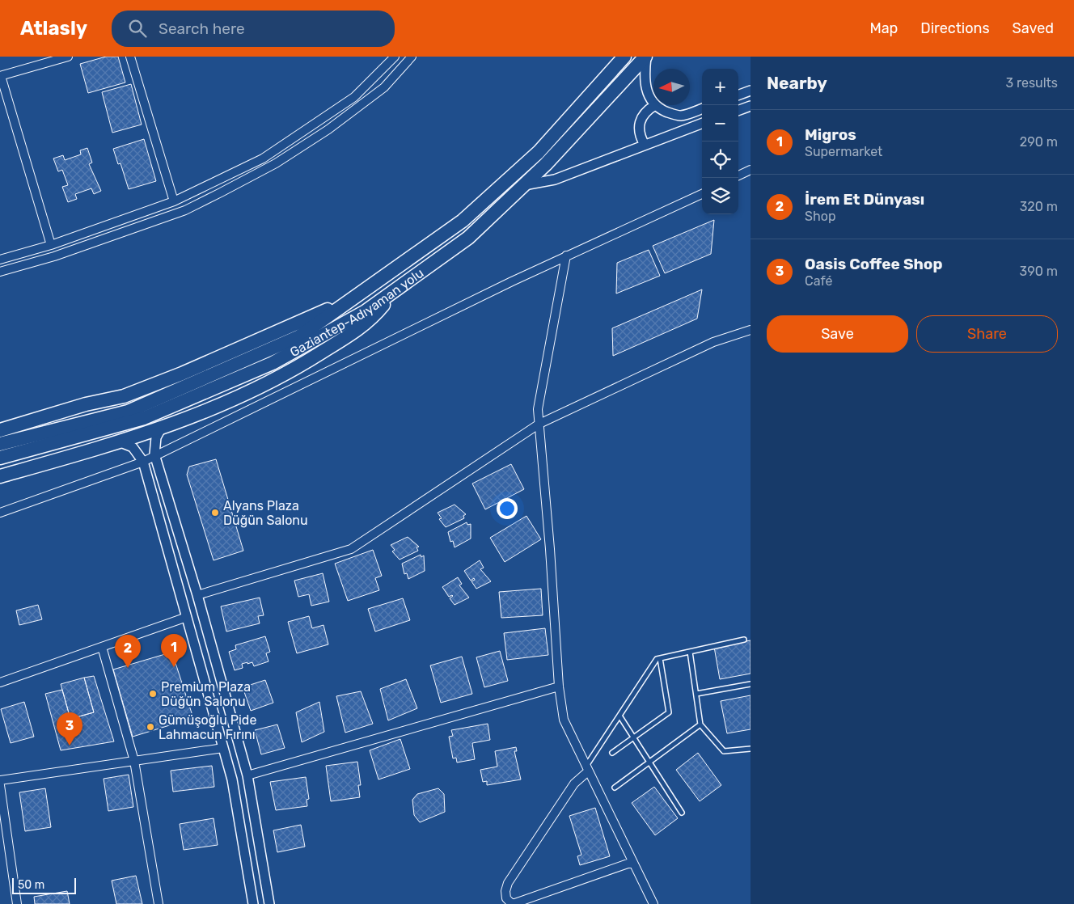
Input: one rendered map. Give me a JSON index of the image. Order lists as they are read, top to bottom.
{
  "streets": {
    "highway": ["Gaziantep-Adıyaman yolu"]
  },
  "places": ["Alyans Plaza Düğün Salonu", "Premium Plaza Düğün Salonu", "Gümüşoğlu Pide Lahmacun Fırını"],
  "scale_bar": "50 m",
  "north": "left",
  "page": {
    "header": "Atlasly",
    "search": "Search here",
    "nav": ["Map", "Directions", "Saved"],
    "heading": ["Nearby", "3 results"],
    "map_buttons": ["+", "−"],
    "list": [
      {
        "mark": "1",
        "name": "Migros",
        "note": "Supermarket",
        "value": "290 m"
      },
      {
        "mark": "2",
        "name": "İrem Et Dünyası",
        "note": "Shop",
        "value": "320 m"
      },
      {
        "mark": "3",
        "name": "Oasis Coffee Shop",
        "note": "Café",
        "value": "390 m"
      }
    ],
    "buttons": ["Save", "Share"],
    "pins": ["1", "2", "3"],
    "scale": "50 m"
  }
}
